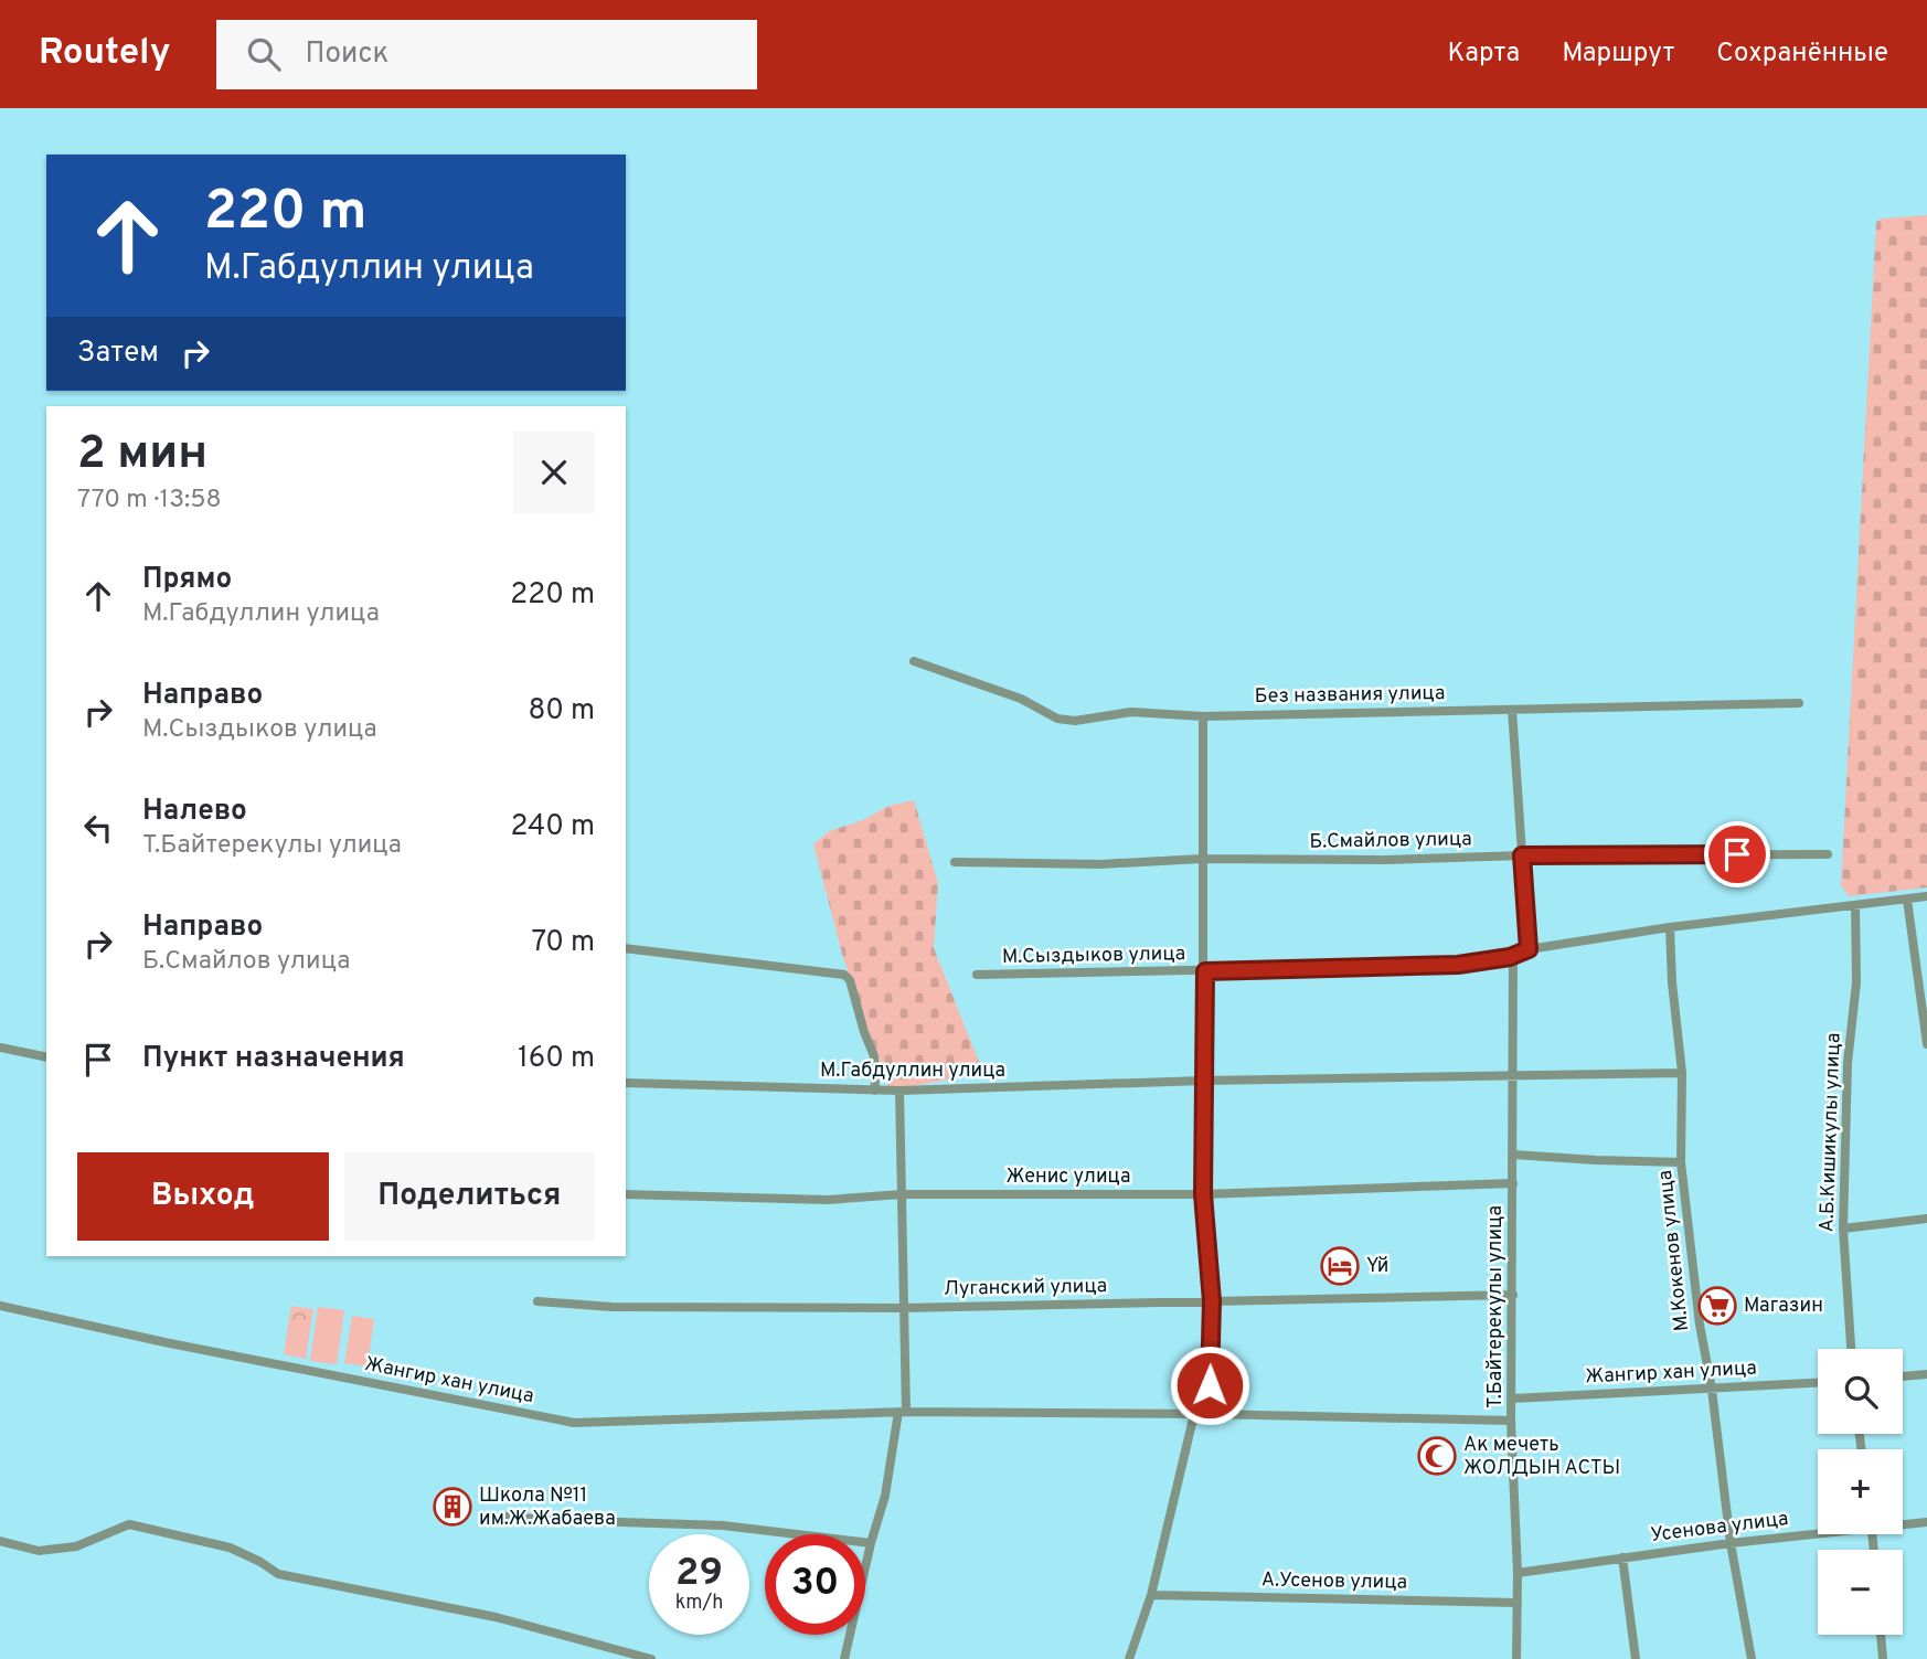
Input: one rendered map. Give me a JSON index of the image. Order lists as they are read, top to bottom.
{
  "streets": {
    "street": [
      "Без названия улица",
      "Б.Смайлов улица",
      "М.Сыздыков улица",
      "М.Габдуллин улица",
      "А.Б.Кишикулы улица",
      "Женис улица",
      "М.Кокенов улица",
      "Луганский улица",
      "Т.Байтерекулы улица",
      "Жангир хан улица",
      "Усенова улица",
      "А.Усенов улица"
    ]
  },
  "crossings": [
    ["М.Сыздыков улица", "А.Б.Кишикулы улица"],
    ["М.Сыздыков улица", "М.Кокенов улица"],
    ["М.Сыздыков улица", "Т.Байтерекулы улица"],
    ["М.Габдуллин улица", "М.Кокенов улица"],
    ["М.Габдуллин улица", "Т.Байтерекулы улица"],
    ["Женис улица", "Т.Байтерекулы улица"],
    ["М.Кокенов улица", "Жангир хан улица"],
    ["М.Кокенов улица", "Усенова улица"],
    ["Луганский улица", "Т.Байтерекулы улица"],
    ["Т.Байтерекулы улица", "Жангир хан улица"],
    ["Т.Байтерекулы улица", "Усенова улица"],
    ["Т.Байтерекулы улица", "А.Усенов улица"]
  ],
  "places": {
    "hotel": ["Үй"],
    "supermarket": ["Магазин"],
    "mosque": ["Ак мечеть ЖОЛДЫН АСТЫ"],
    "building": ["Школа №11 им.Ж.Жабаева"]
  },
  "page": {
    "header": "Routely",
    "search": "Поиск",
    "nav": ["Карта", "Маршрут", "Сохранённые"],
    "turn": ["220 m", "М.Габдуллин улица"],
    "then": "Затем",
    "heading": ["2 мин", "770 m · 13:58"],
    "list": [
      {
        "name": "Прямо",
        "note": "М.Габдуллин улица",
        "value": "220 m"
      },
      {
        "name": "Направо",
        "note": "М.Сыздыков улица",
        "value": "80 m"
      },
      {
        "name": "Налево",
        "note": "Т.Байтерекулы улица",
        "value": "240 m"
      },
      {
        "name": "Направо",
        "note": "Б.Смайлов улица",
        "value": "70 m"
      },
      {
        "name": "Пункт назначения",
        "value": "160 m"
      }
    ],
    "buttons": ["Выход", "Поделиться"],
    "map_buttons": ["+", "−"],
    "speed": "29 km/h",
    "limit": "30"
  }
}
